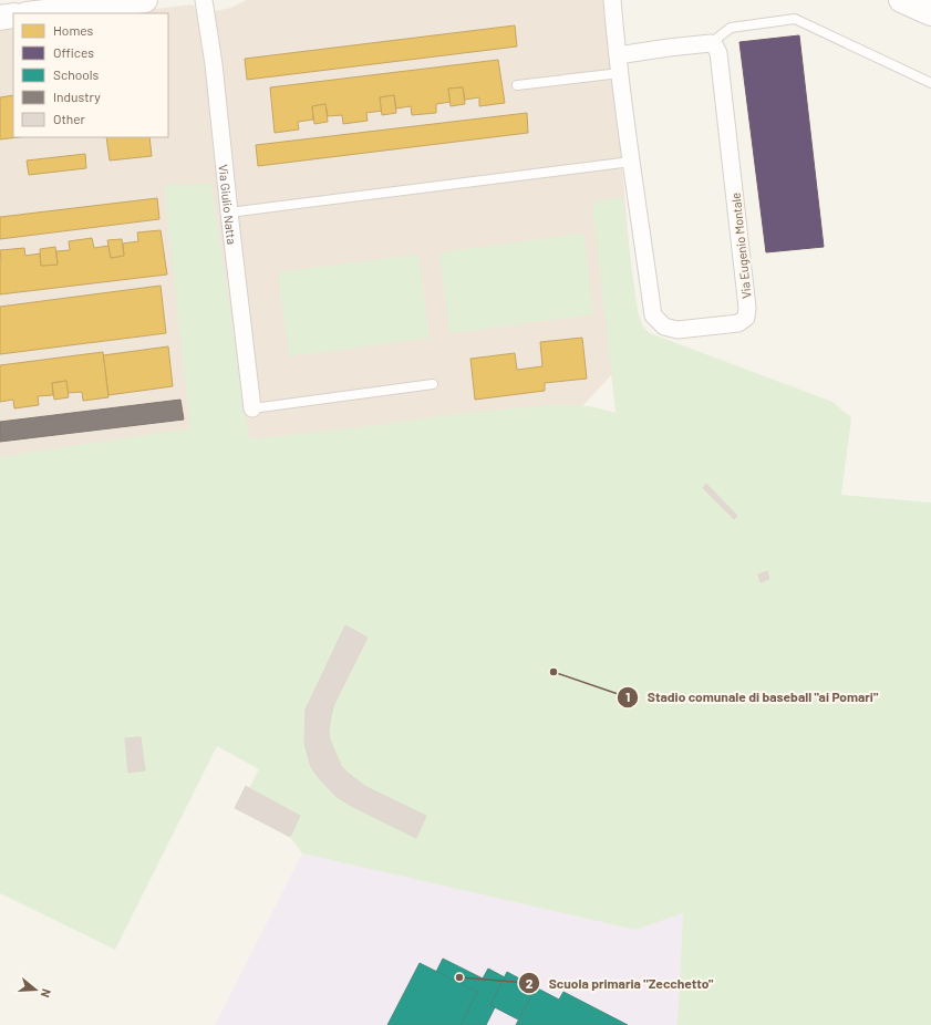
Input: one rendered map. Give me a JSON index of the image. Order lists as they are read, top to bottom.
{
  "streets": {
    "street": ["Via Giulio Natta", "Via Eugenio Montale"]
  },
  "places": ["Stadio comunale di baseball \"ai Pomari\"", "Scuola primaria \"Zecchetto\""],
  "legend": [
    "Homes",
    "Offices",
    "Schools",
    "Industry",
    "Other"
  ],
  "north": "right"
}
